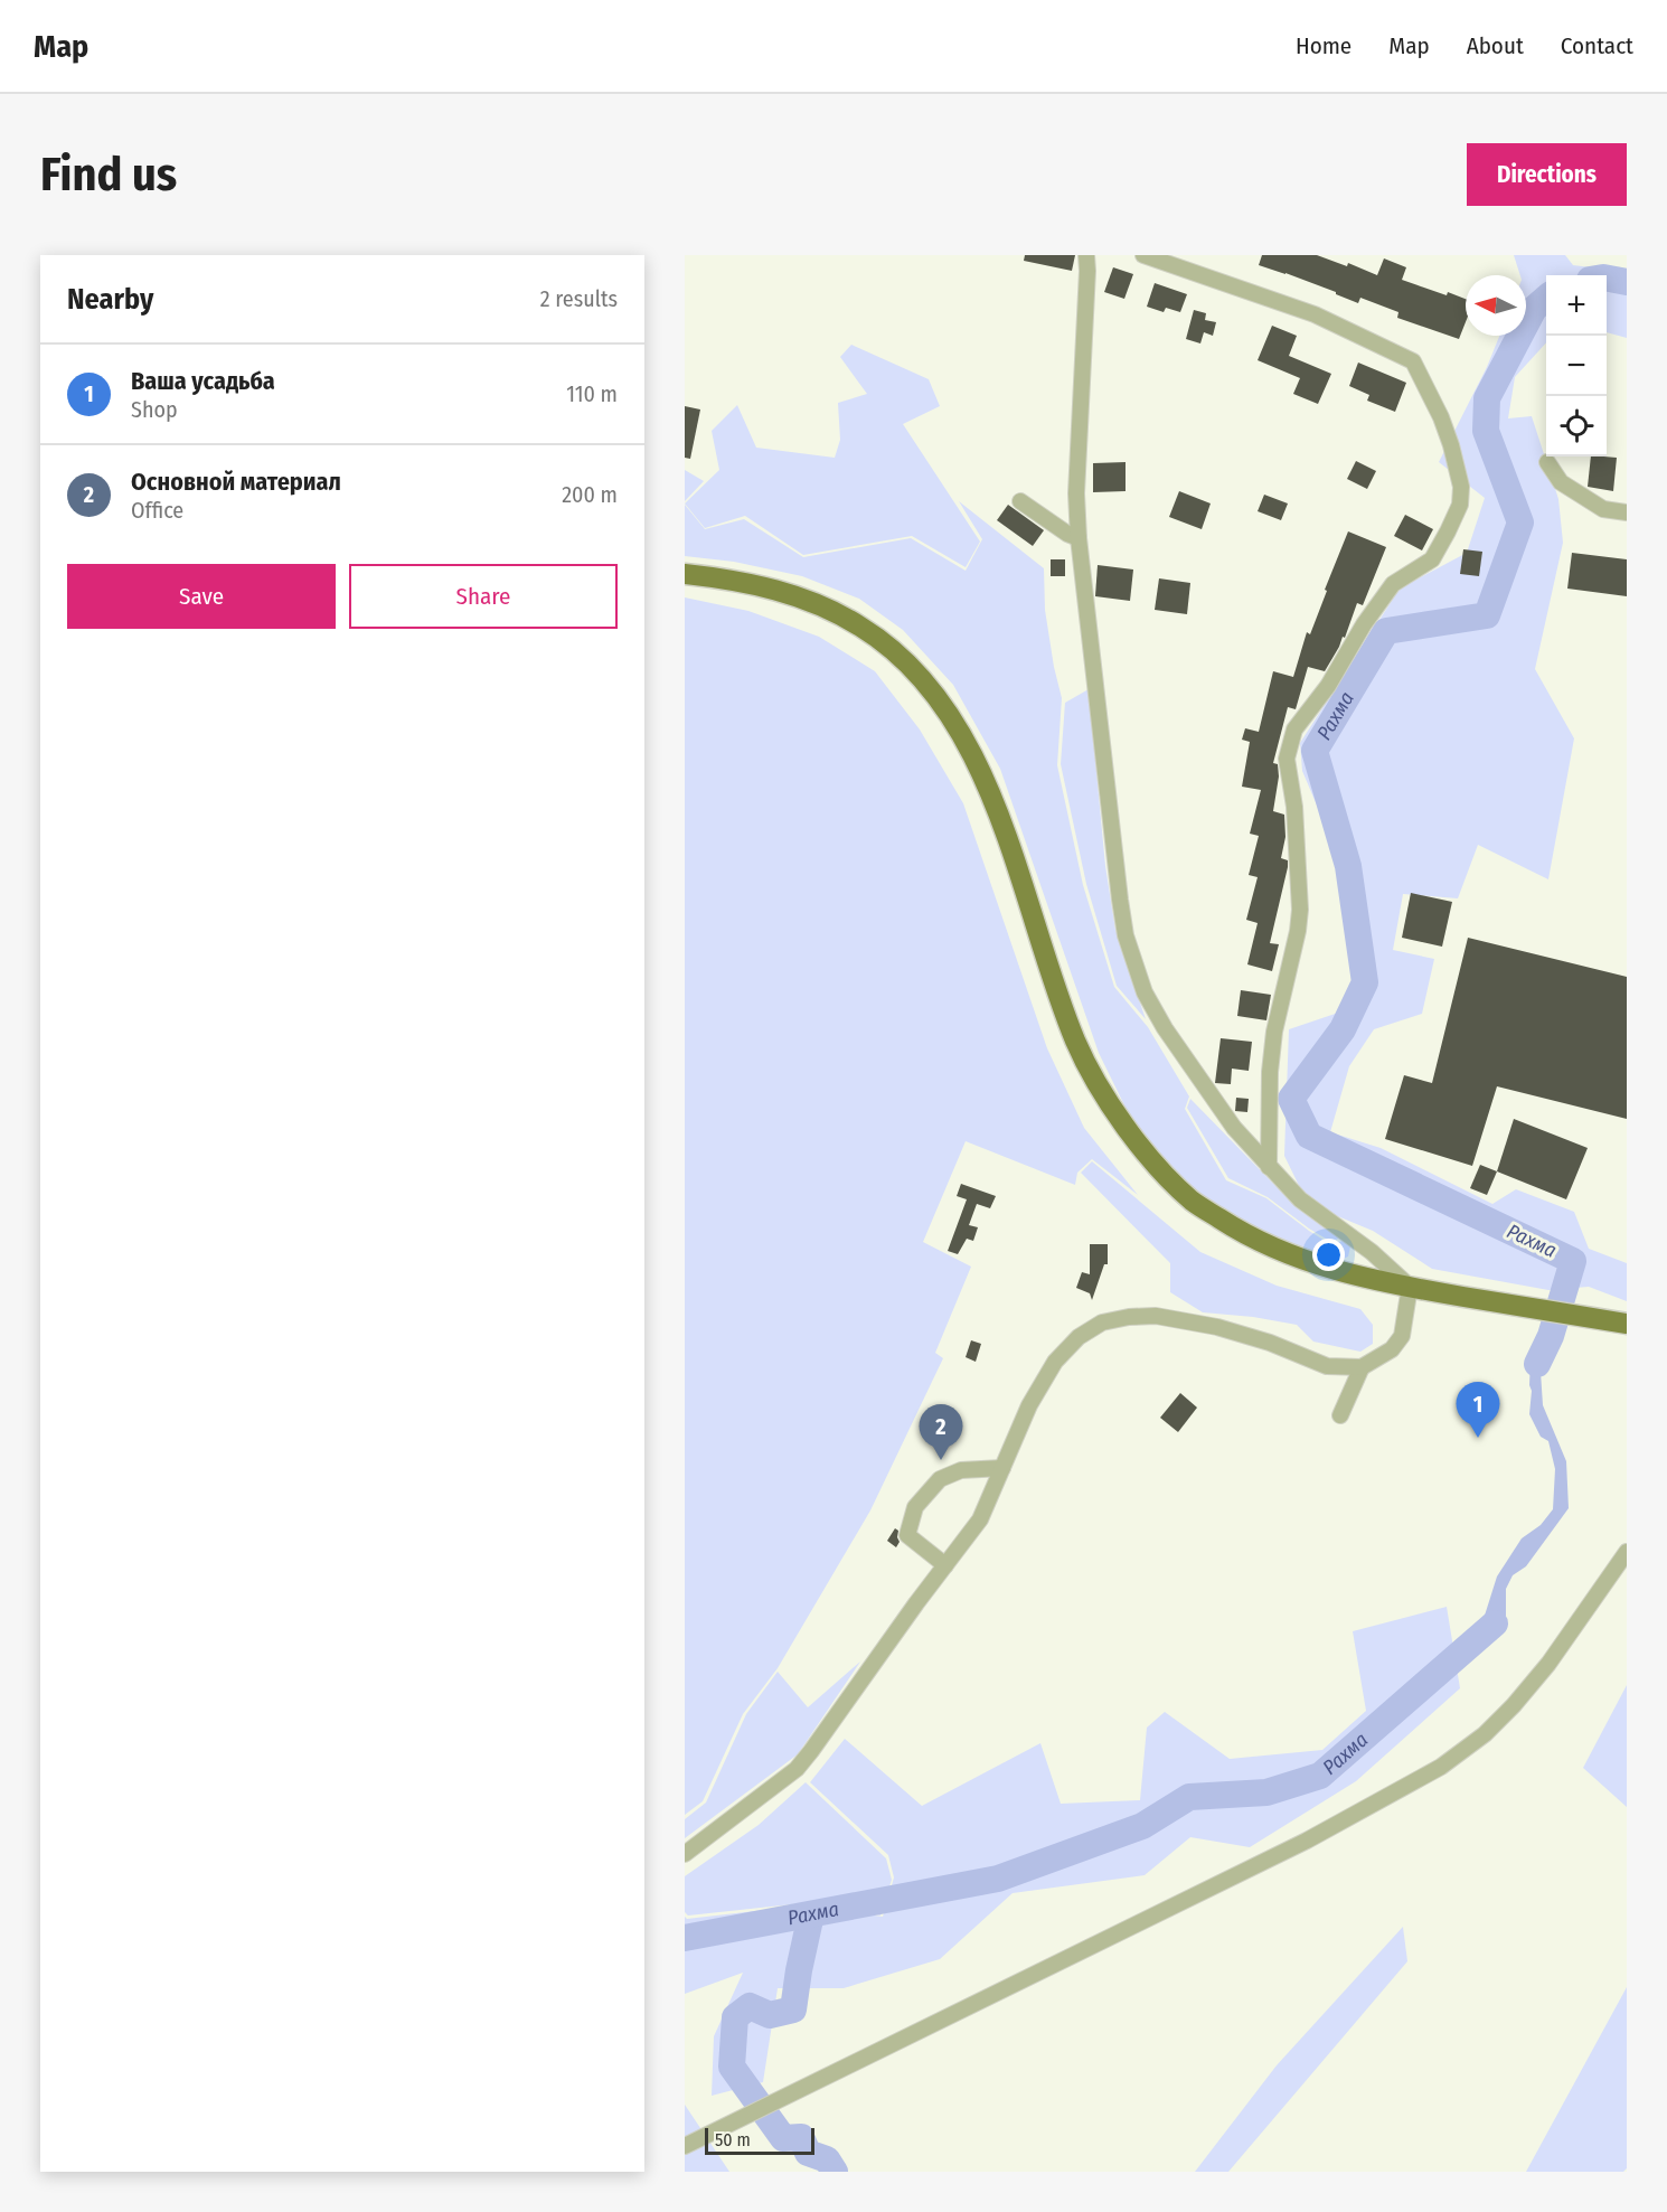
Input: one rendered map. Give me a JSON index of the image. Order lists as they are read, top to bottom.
{
  "water": ["Рахма"],
  "scale_bar": "50 m",
  "north": "left",
  "page": {
    "header": "Map",
    "nav": [
      "Home",
      "Map",
      "About",
      "Contact"
    ],
    "buttons": [
      "Directions",
      ["Save", "Share"]
    ],
    "title": "Find us",
    "heading": ["Nearby", "2 results"],
    "map_buttons": ["+", "−"],
    "list": [
      {
        "mark": "1",
        "name": "Ваша усадьба",
        "note": "Shop",
        "value": "110 m"
      },
      {
        "mark": "2",
        "name": "Основной материал",
        "note": "Office",
        "value": "200 m"
      }
    ],
    "pins": ["1", "2"],
    "scale": "50 m"
  }
}
